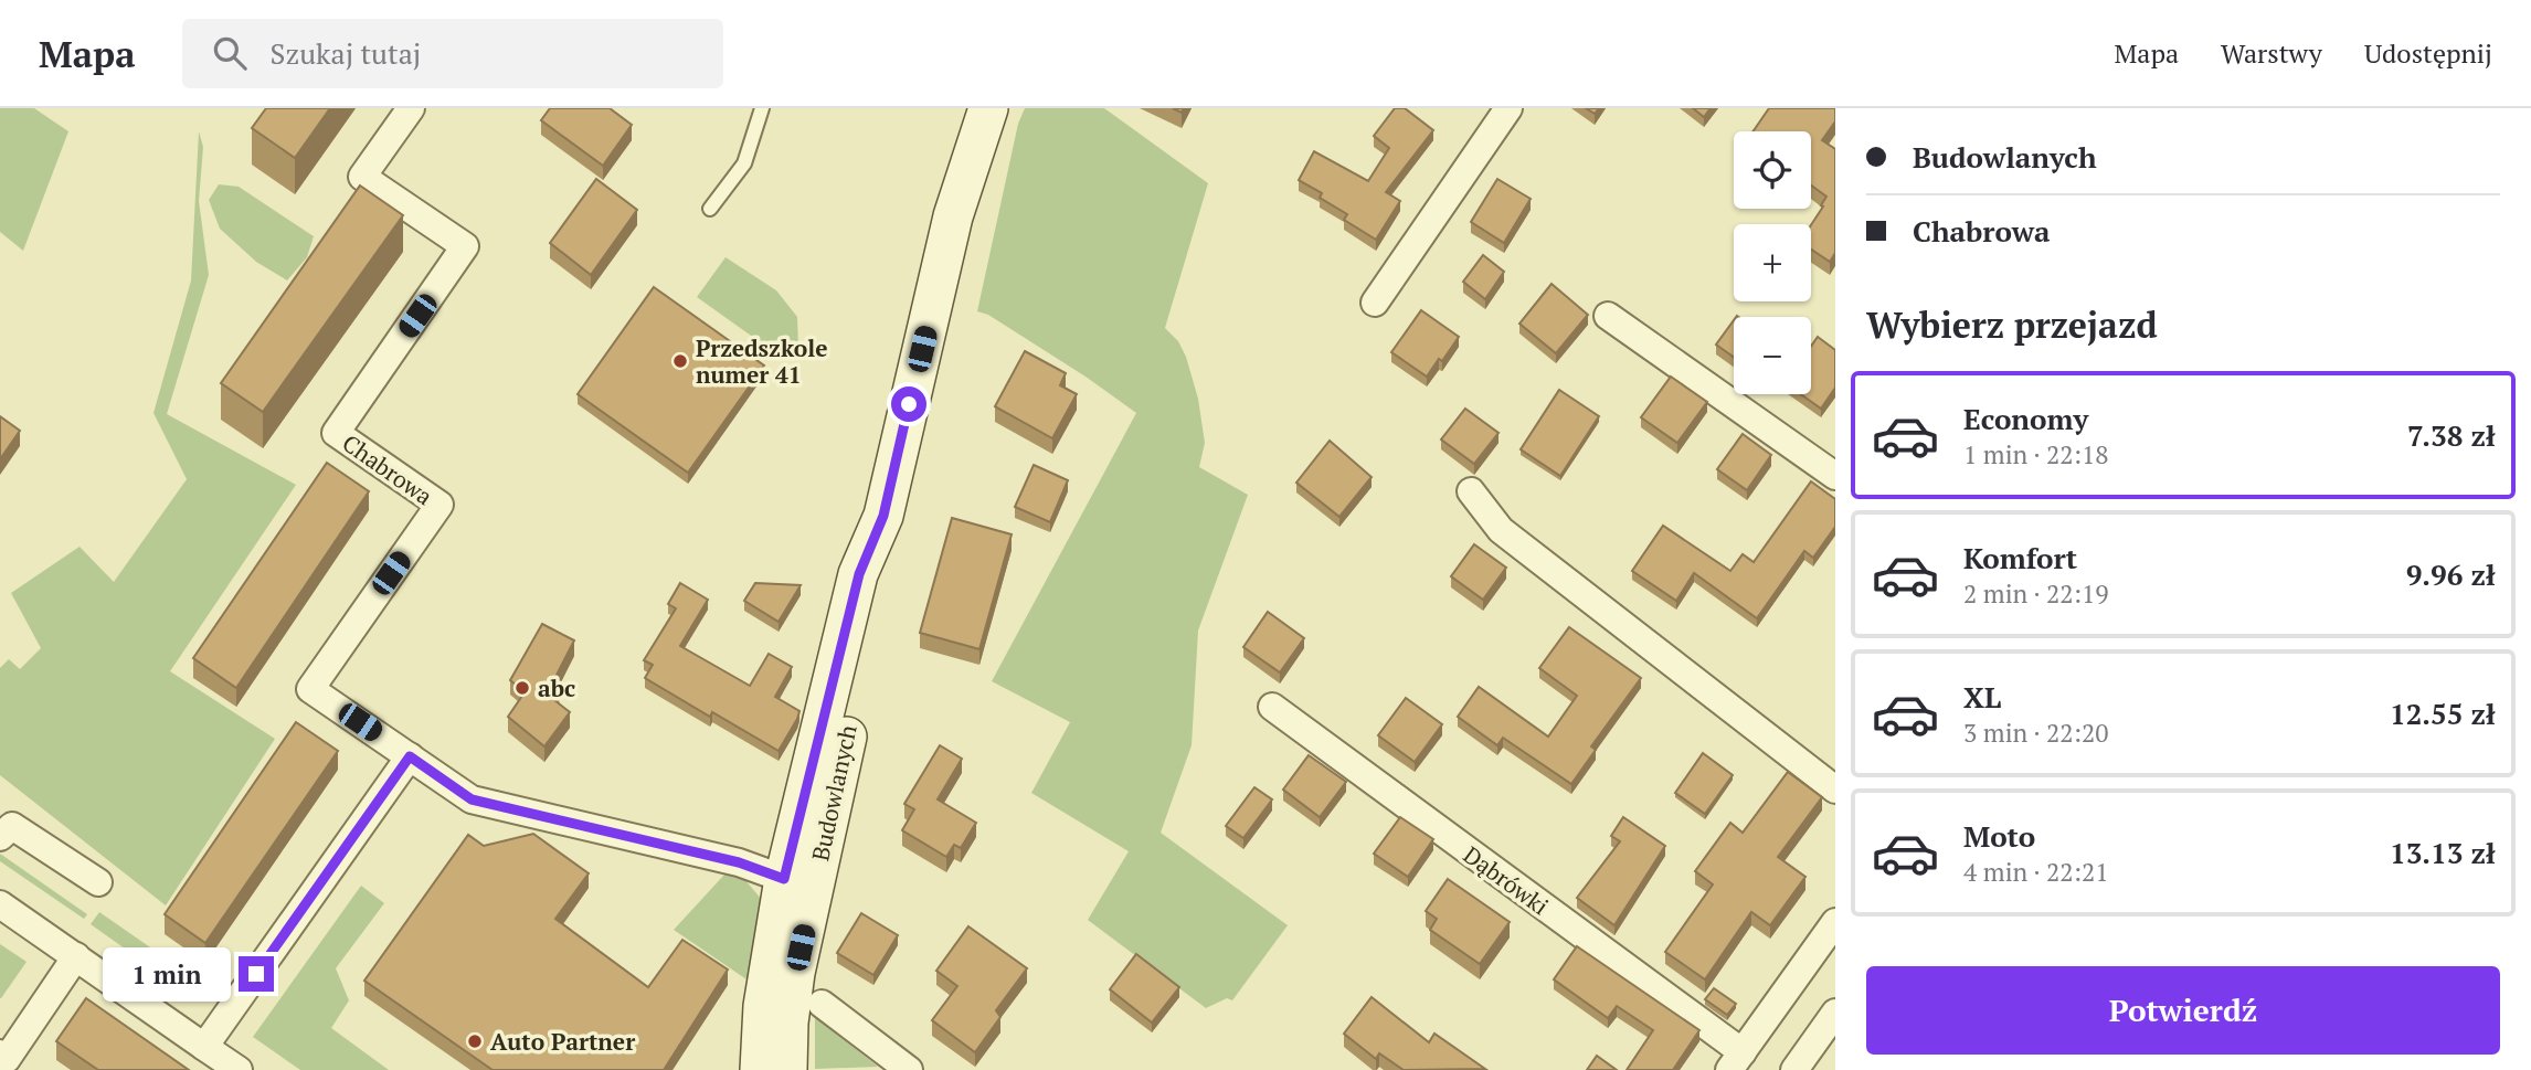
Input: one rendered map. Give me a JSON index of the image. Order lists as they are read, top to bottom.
{
  "streets": {
    "main road": ["Budowlanych"],
    "street": ["Chabrowa", "Dąbrówki"]
  },
  "crossings": [
    ["Chabrowa", "Budowlanych"]
  ],
  "places": ["Przedszkole numer 41", "abc", "Auto Partner"],
  "page": {
    "header": "Mapa",
    "search": "Szukaj tutaj",
    "nav": ["Mapa", "Warstwy", "Udostępnij"],
    "banner": ["Budowlanych", "Chabrowa"],
    "map_buttons": ["+", "−"],
    "heading": "Wybierz przejazd",
    "list": [
      {
        "name": "Economy",
        "note": "1 min · 22:18",
        "value": "7.38 zł"
      },
      {
        "name": "Komfort",
        "note": "2 min · 22:19",
        "value": "9.96 zł"
      },
      {
        "name": "XL",
        "note": "3 min · 22:20",
        "value": "12.55 zł"
      },
      {
        "name": "Moto",
        "note": "4 min · 22:21",
        "value": "13.13 zł"
      }
    ],
    "bubble": "1 min",
    "buttons": "Potwierdź"
  }
}
